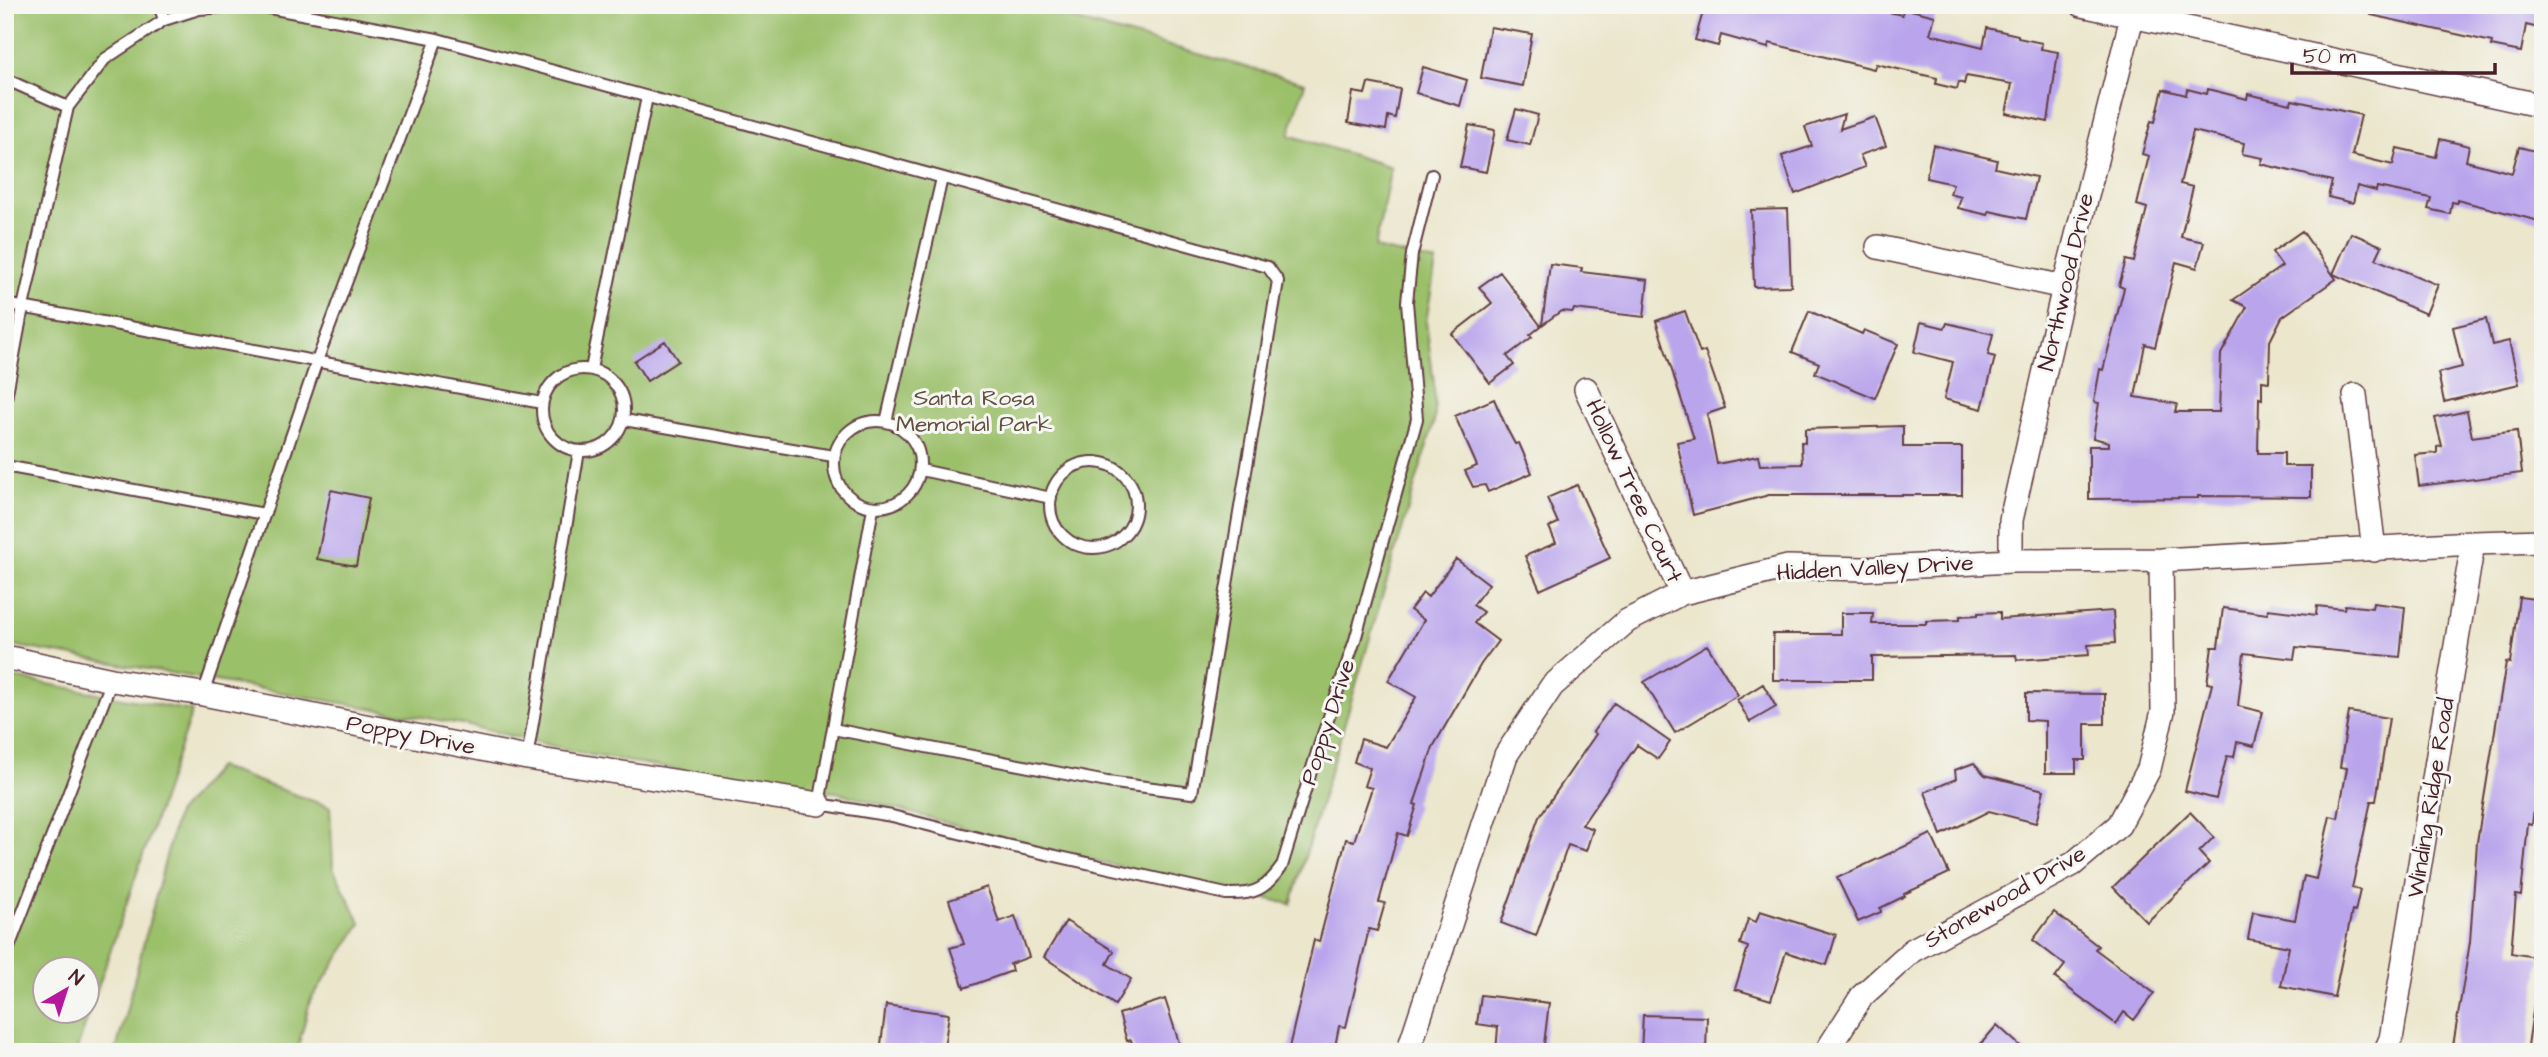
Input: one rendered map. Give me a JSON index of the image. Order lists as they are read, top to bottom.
{
  "streets": {
    "street": [
      "Northwood Drive",
      "Hollow Tree Court",
      "Hidden Valley Drive",
      "Poppy Drive",
      "Winding Ridge Road",
      "Stonewood Drive"
    ]
  },
  "crossings": [
    ["Northwood Drive", "Hidden Valley Drive"],
    ["Hollow Tree Court", "Hidden Valley Drive"],
    ["Hidden Valley Drive", "Winding Ridge Road"],
    ["Hidden Valley Drive", "Stonewood Drive"]
  ],
  "parks": ["Santa Rosa Memorial Park"],
  "scale_bar": "50 m",
  "north": "top right"
}
